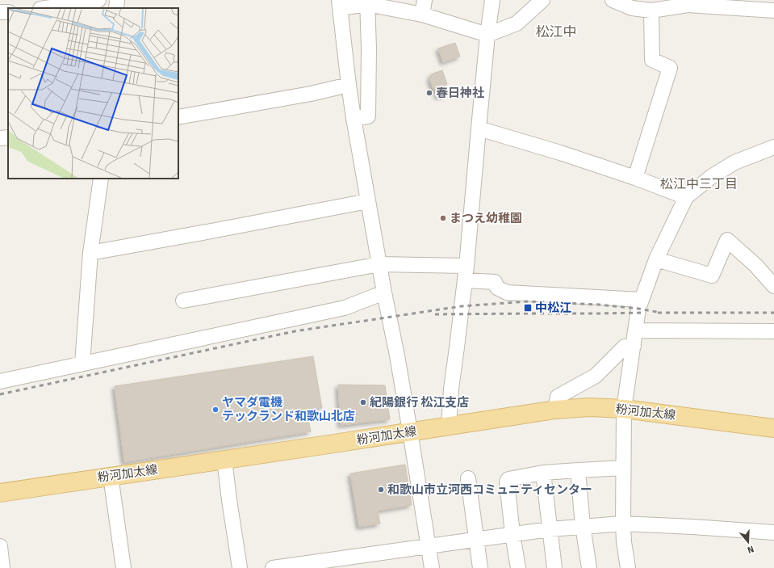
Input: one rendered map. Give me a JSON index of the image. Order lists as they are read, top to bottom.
{
  "streets": {
    "main road": ["粉河加太線"]
  },
  "districts": ["松江中", "松江中三丁目"],
  "places": {
    "other": [
      "春日神社",
      "まつえ幼稚園",
      "紀陽銀行 松江支店",
      "ヤマダ電機 テックランド和歌山北店",
      "和歌山市立河西コミュニティセンター"
    ],
    "transit": ["中松江"]
  },
  "north": "bottom"
}
